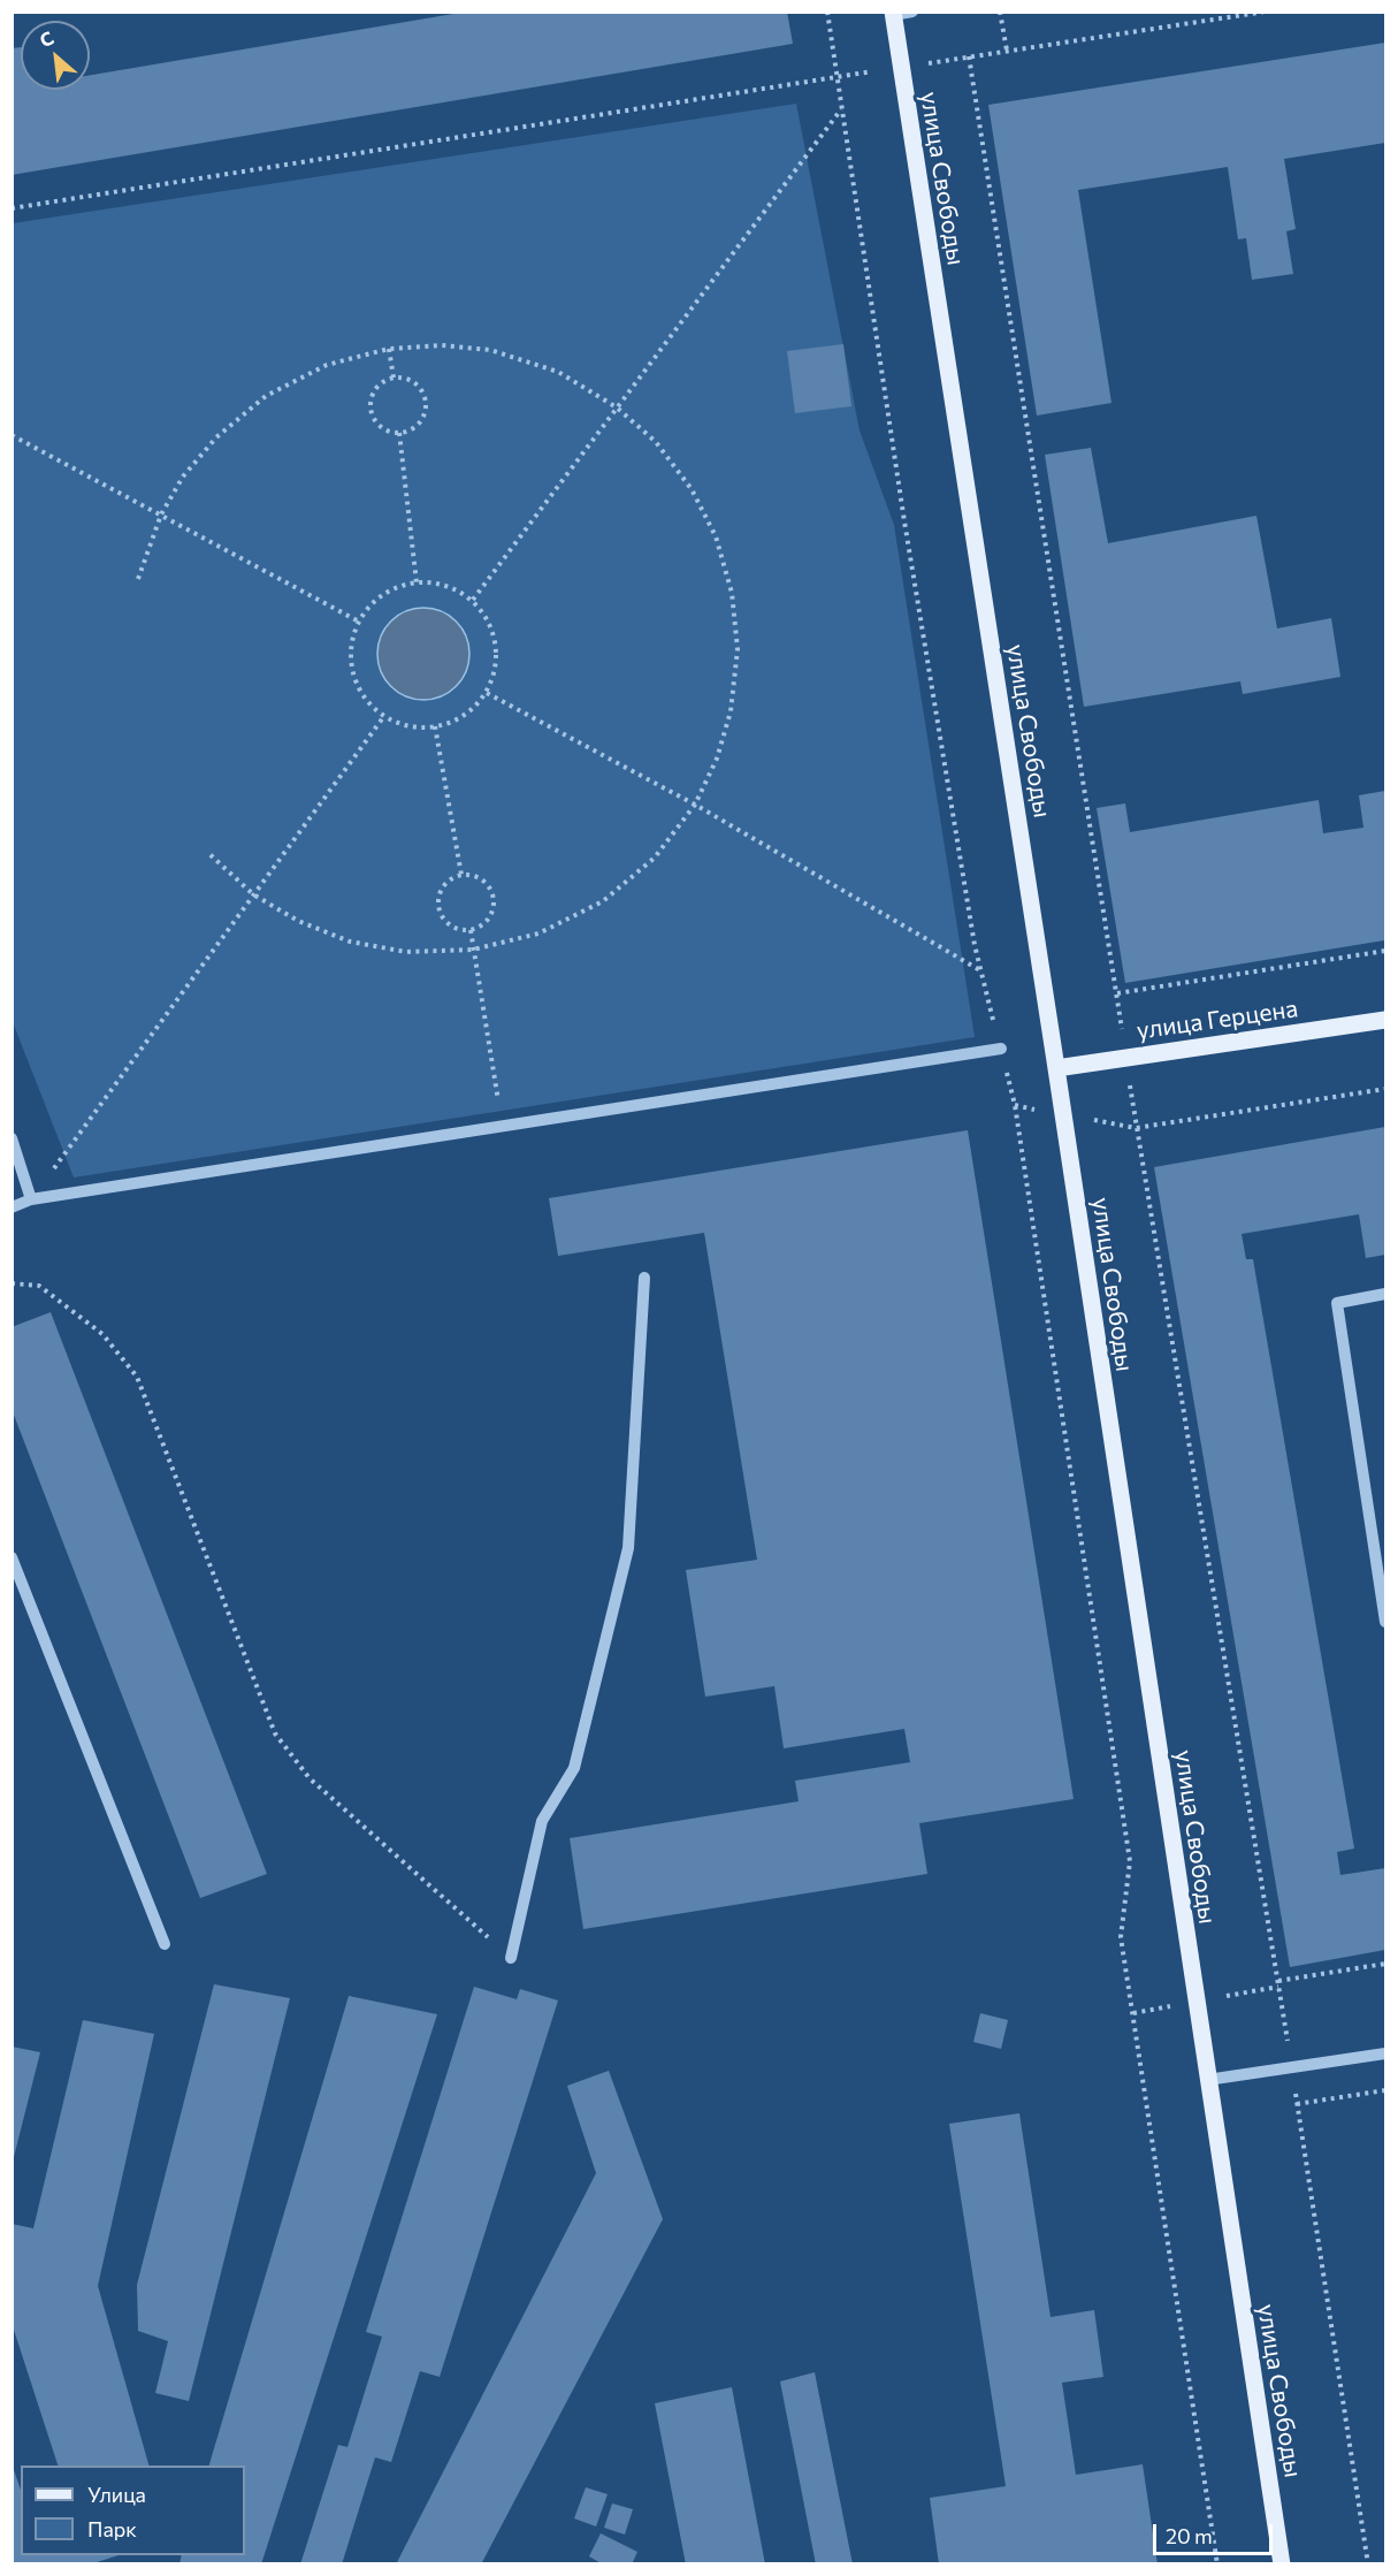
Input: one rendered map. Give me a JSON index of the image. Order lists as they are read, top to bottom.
{
  "streets": {
    "main road": ["улица Свободы", "улица Герцена"]
  },
  "crossings": [
    ["улица Свободы", "улица Герцена"]
  ],
  "legend": ["Улица", "Парк"],
  "scale_bar": "20 m",
  "north": "top left"
}
